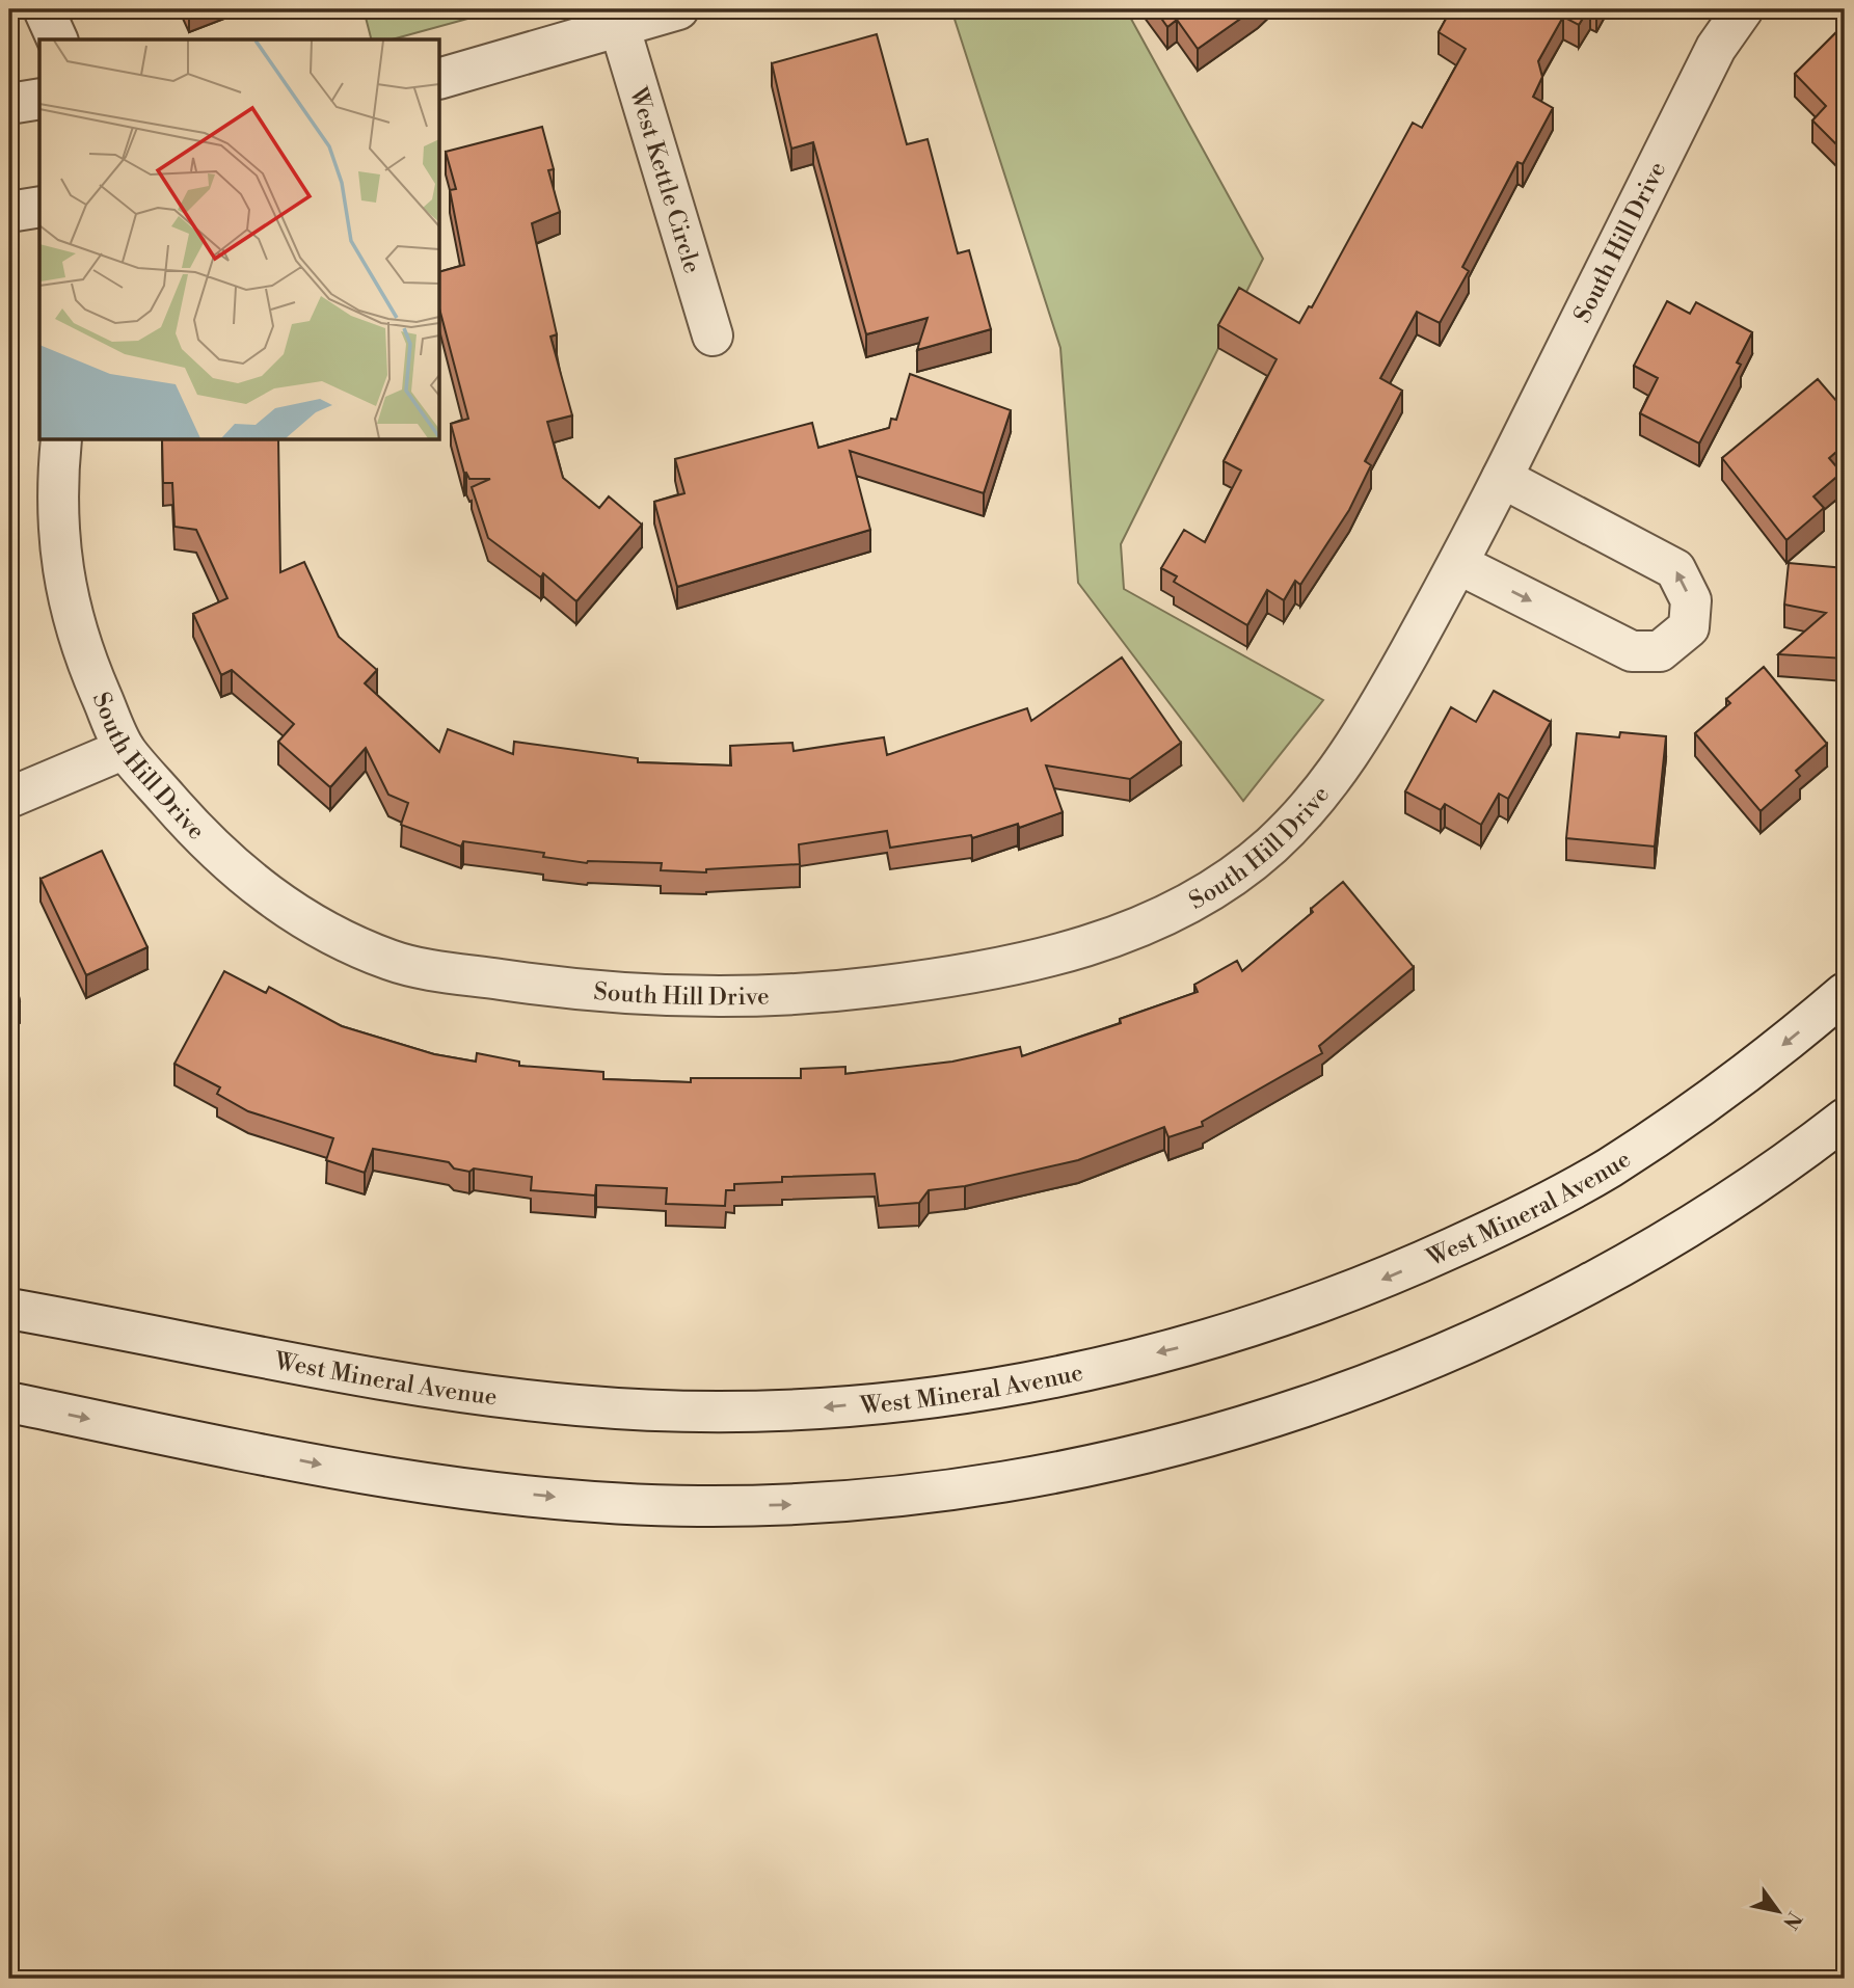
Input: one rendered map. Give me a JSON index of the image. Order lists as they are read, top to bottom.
{
  "streets": {
    "street": ["West Kettle Circle", "South Hill Drive", "West Mineral Avenue"]
  },
  "north": "bottom right"
}
